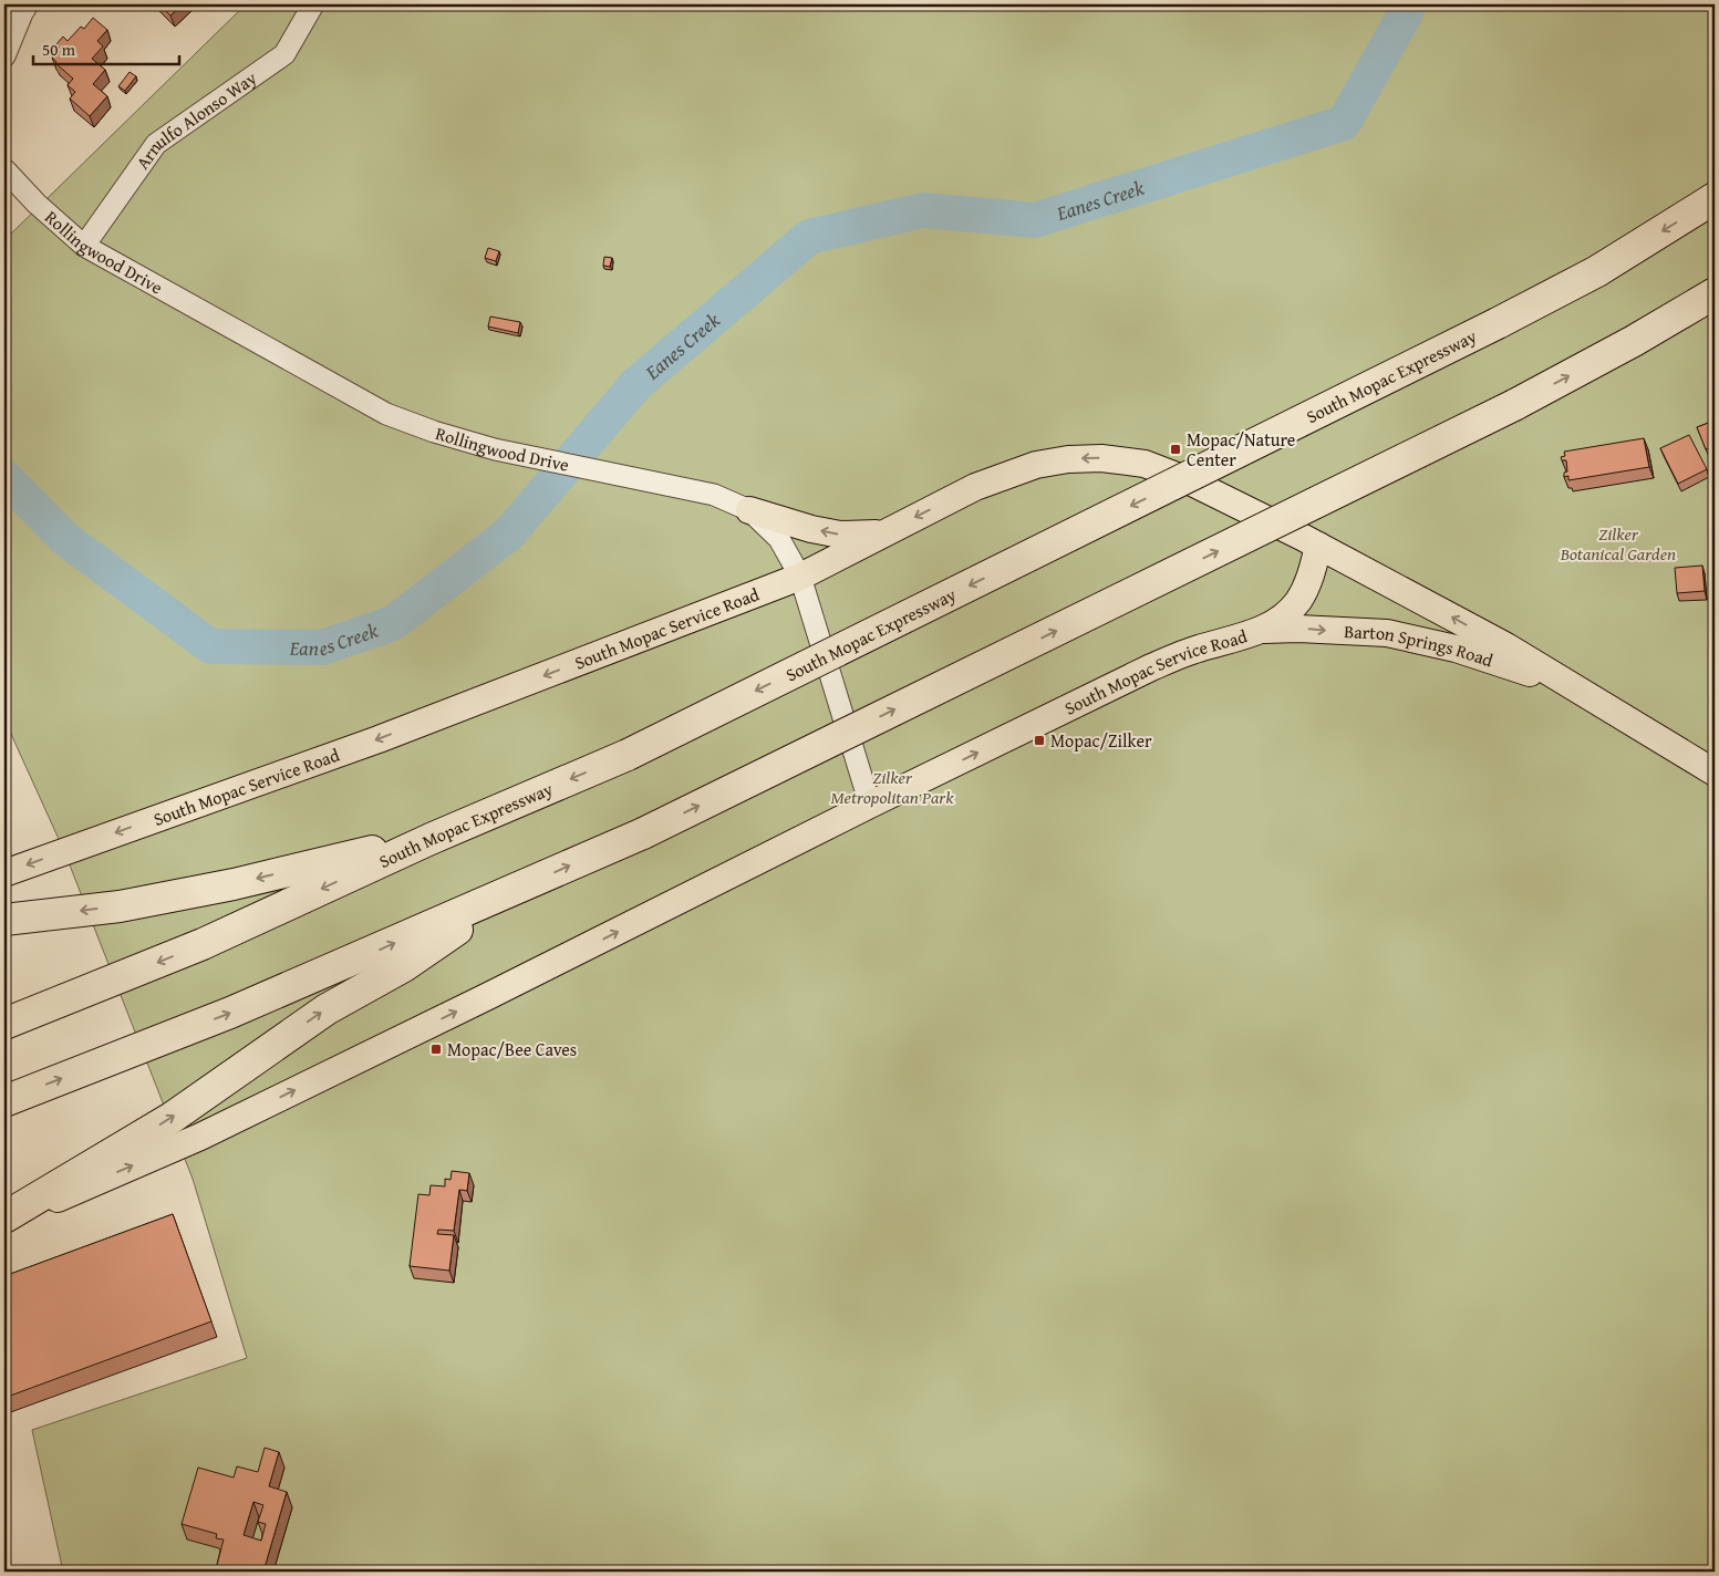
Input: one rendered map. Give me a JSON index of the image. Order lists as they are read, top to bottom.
{
  "streets": {
    "highway": ["South Mopac Expressway"],
    "main road": ["South Mopac Service Road", "Barton Springs Road"],
    "street": ["Arnulfo Alonso Way", "Rollingwood Drive"]
  },
  "crossings": [
    ["Arnulfo Alonso Way", "Rollingwood Drive"],
    ["Rollingwood Drive", "South Mopac Service Road"],
    ["South Mopac Service Road", "Barton Springs Road"]
  ],
  "water": ["Eanes Creek"],
  "parks": ["Zilker Botanical Garden", "Zilker Metropolitan Park"],
  "places": {
    "transit": ["Mopac/Nature Center", "Mopac/Zilker", "Mopac/Bee Caves"]
  },
  "scale_bar": "50 m"
}
